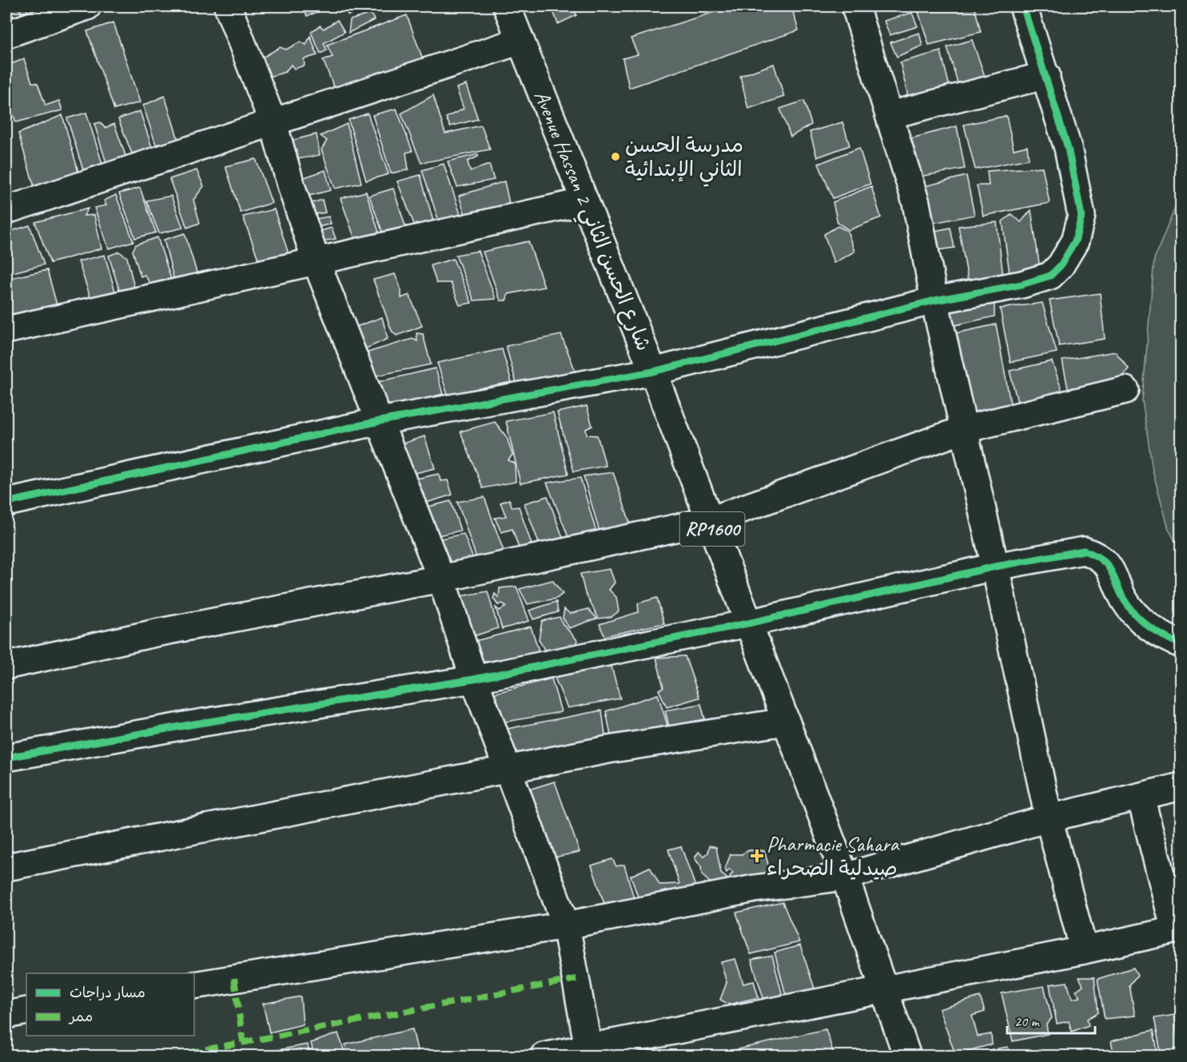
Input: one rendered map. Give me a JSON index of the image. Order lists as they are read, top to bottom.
{
  "streets": {
    "street": ["Avenue Hassan 2 شارع الحسن الثاني", "RP1600"]
  },
  "places": {
    "other": ["مدرسة الحسن الثاني الإبتدائية"],
    "health": ["Pharmacie Sahara صيدلية الصحراء"]
  },
  "legend": ["مسار دراجات", "ممر"],
  "scale_bar": "20 m"
}
